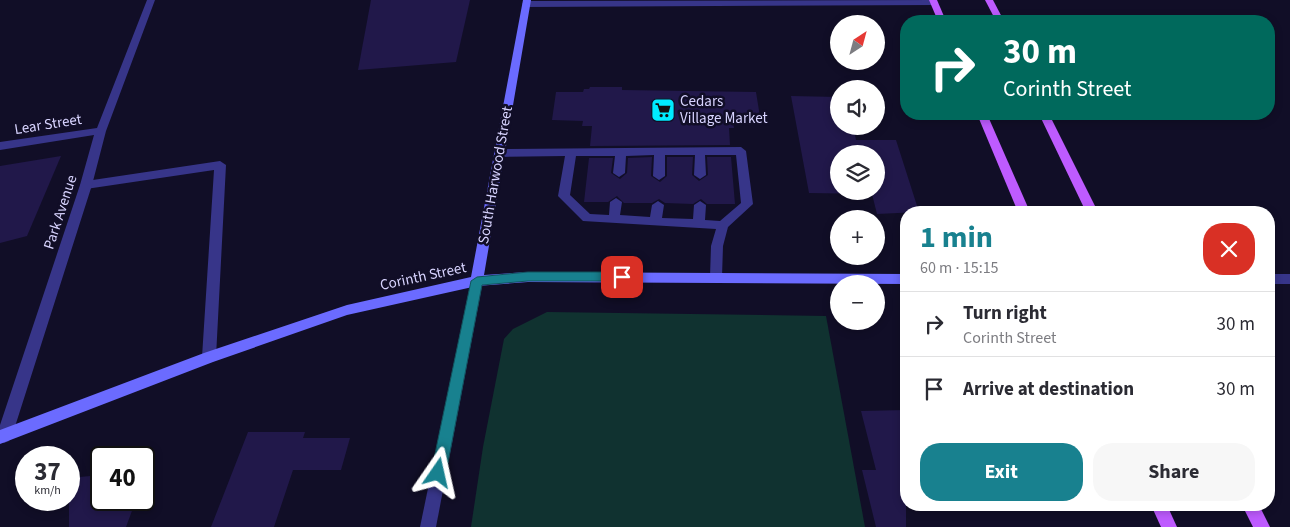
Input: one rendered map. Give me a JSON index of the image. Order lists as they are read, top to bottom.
{
  "streets": {
    "main road": ["South Harwood Street", "Corinth Street"],
    "street": ["Lear Street", "Park Avenue"]
  },
  "crossings": [
    ["Lear Street", "Park Avenue"],
    ["South Harwood Street", "Corinth Street"],
    ["Park Avenue", "Corinth Street"]
  ],
  "places": {
    "supermarket": ["Cedars Village Market"]
  },
  "north": "top right",
  "page": {
    "map_buttons": ["+", "−"],
    "turn": ["30 m", "Corinth Street"],
    "heading": ["1 min", "60 m · 15:15"],
    "list": [
      {
        "name": "Turn right",
        "note": "Corinth Street",
        "value": "30 m"
      },
      {
        "name": "Arrive at destination",
        "value": "30 m"
      }
    ],
    "buttons": ["Exit", "Share"],
    "speed": "37 km/h",
    "limit": "40"
  }
}
